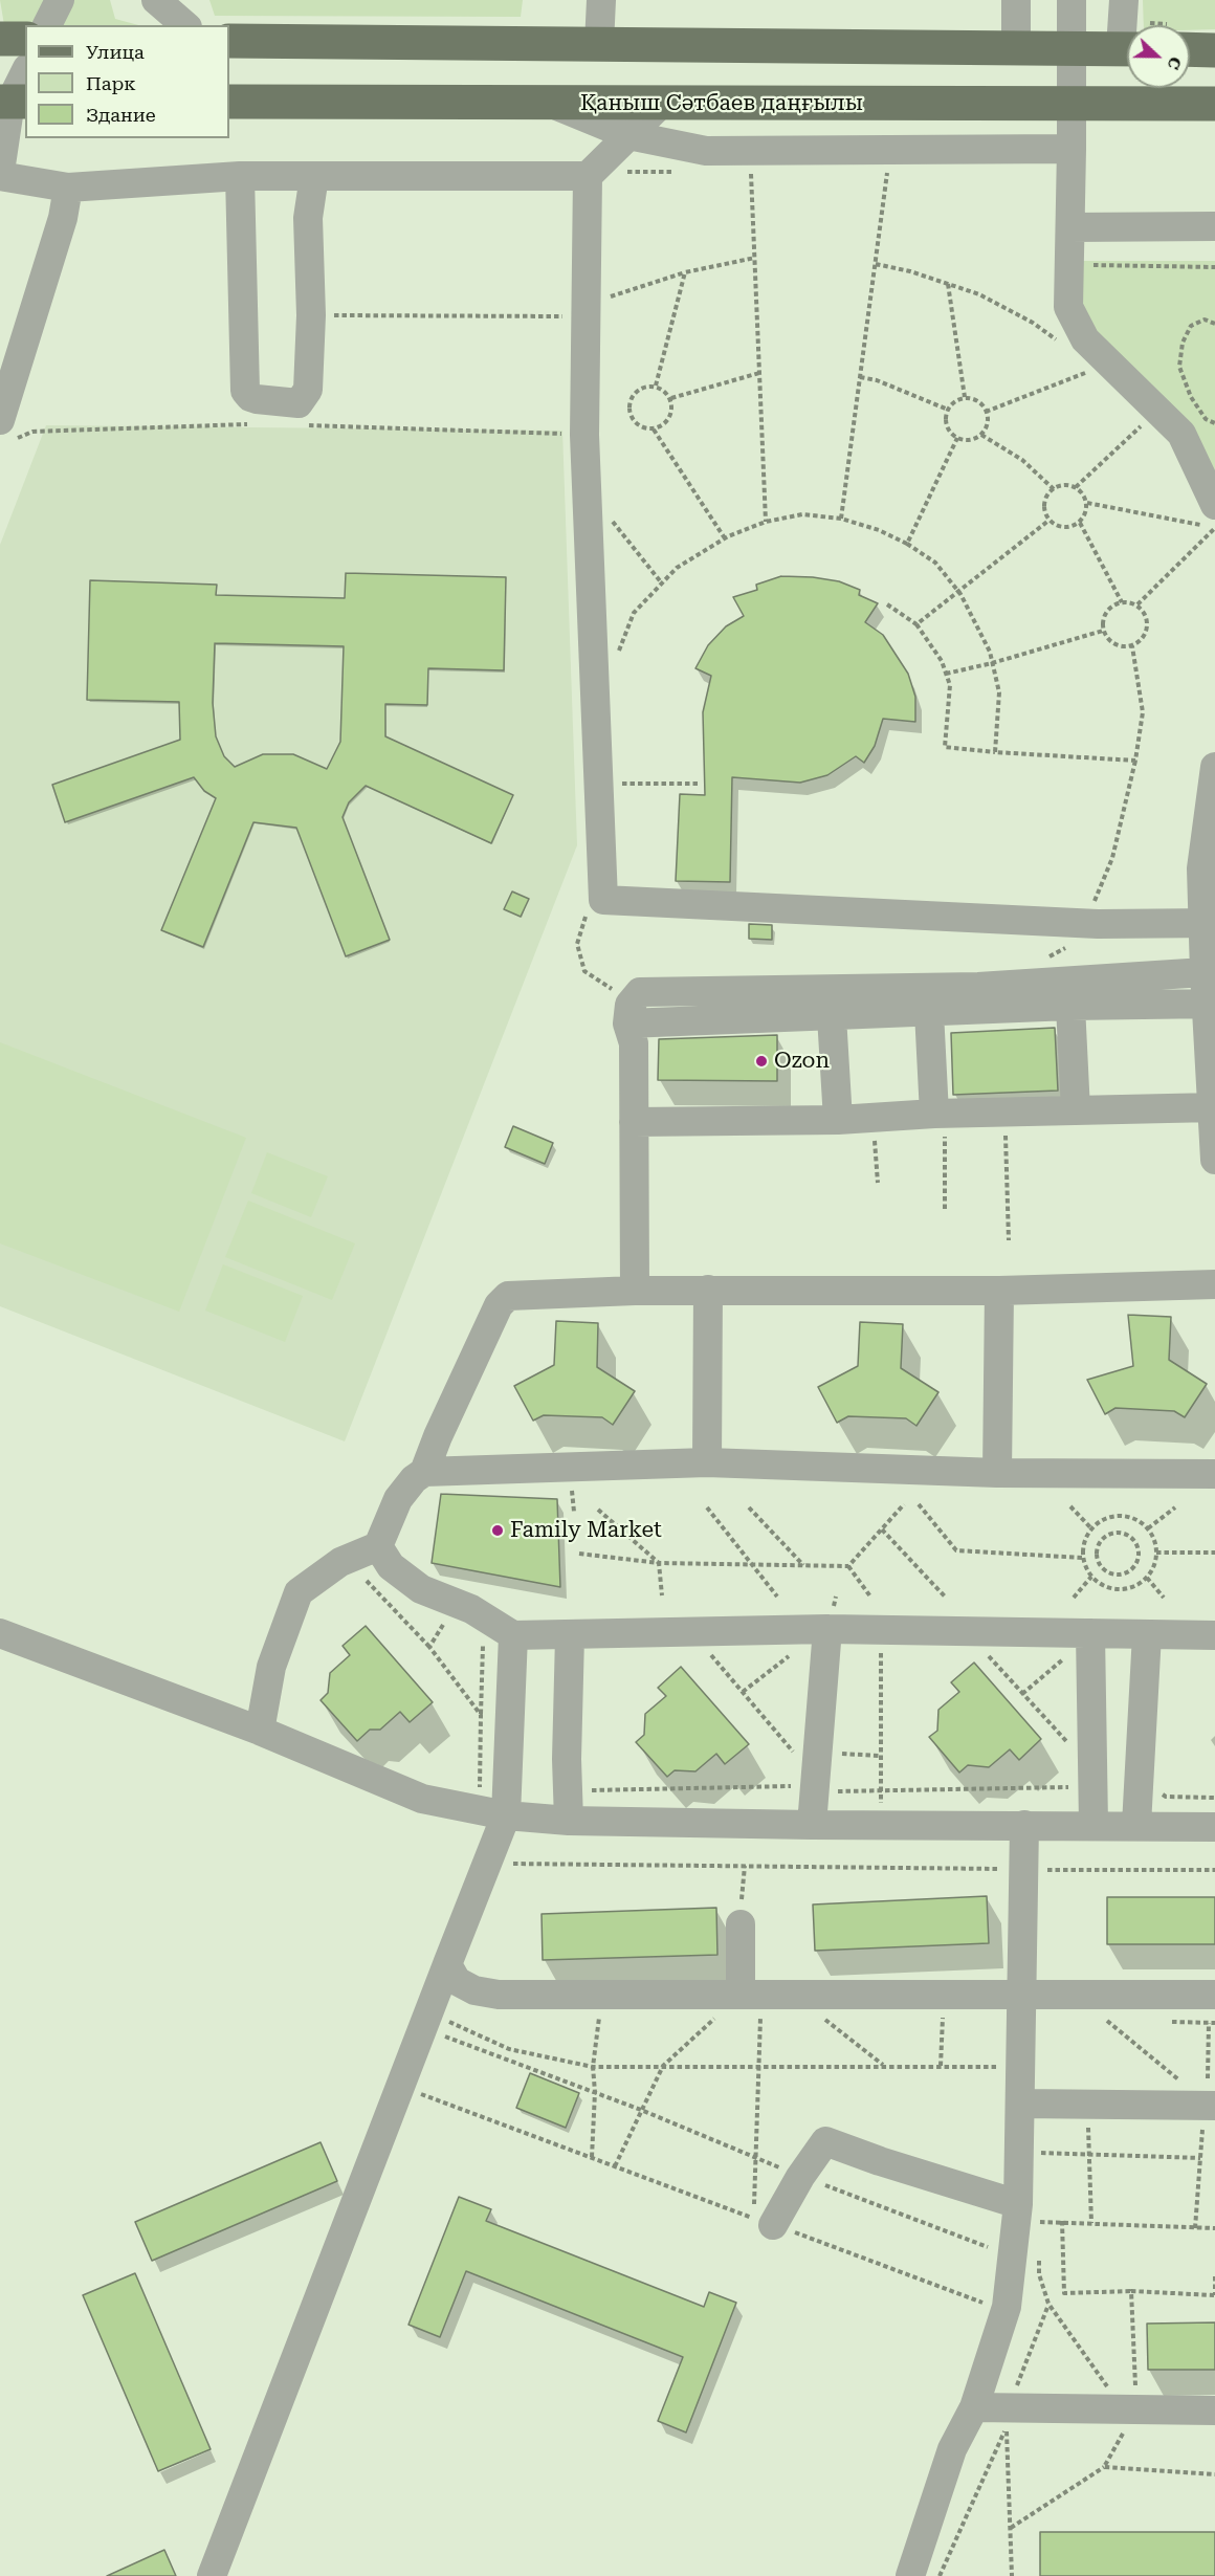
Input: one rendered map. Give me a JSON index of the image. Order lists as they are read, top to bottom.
{
  "streets": {
    "main road": ["Қаныш Сәтбаев даңғылы"]
  },
  "places": ["Ozon", "Family Market"],
  "legend": ["Улица", "Парк", "Здание"],
  "north": "right"
}
